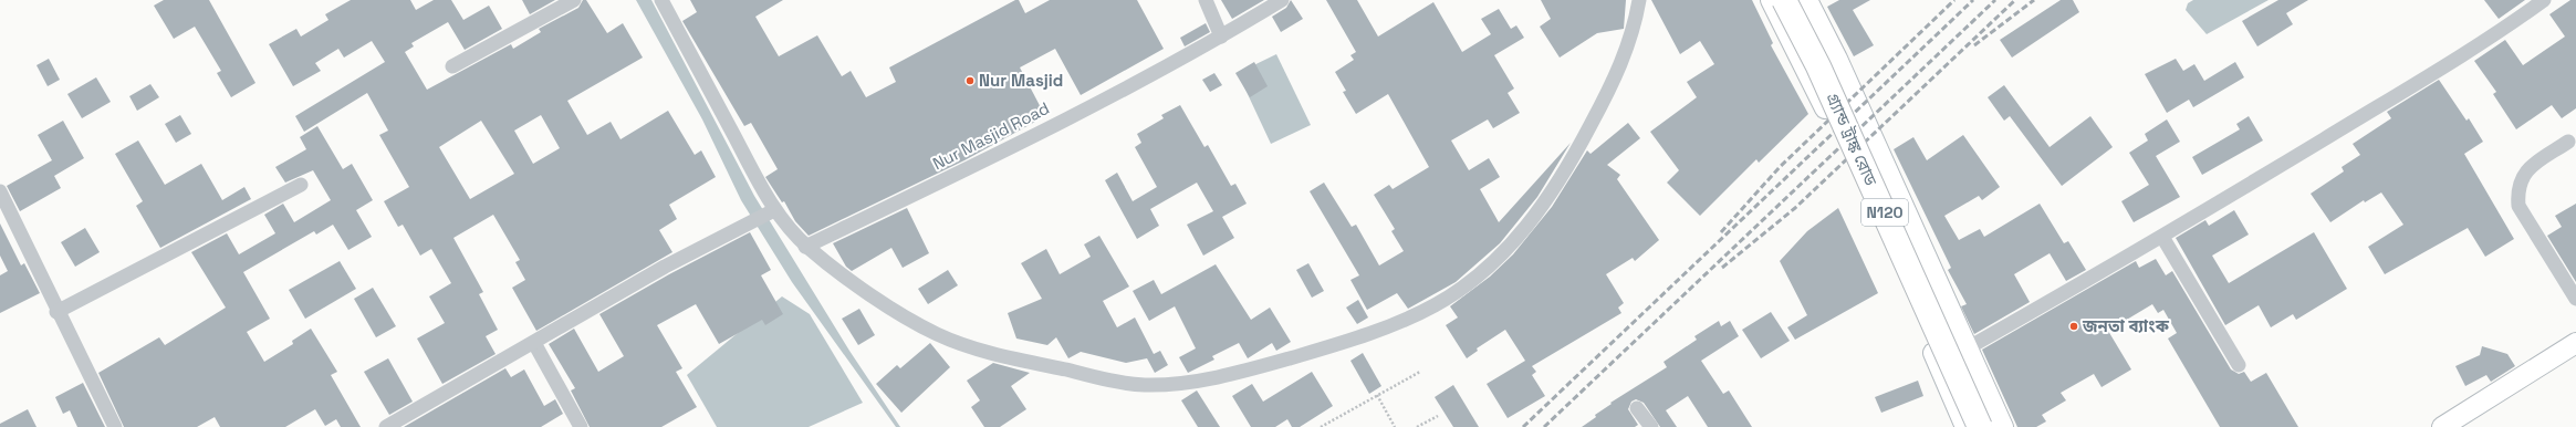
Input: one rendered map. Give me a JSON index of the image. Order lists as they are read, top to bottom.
{
  "streets": {
    "highway": ["গ্র্যান্ড ট্রাঙ্ক রোড", "N120"],
    "street": ["Nur Masjid Road"]
  },
  "places": ["Nur Masjid", "জনতা ব্যাংক"]
}
